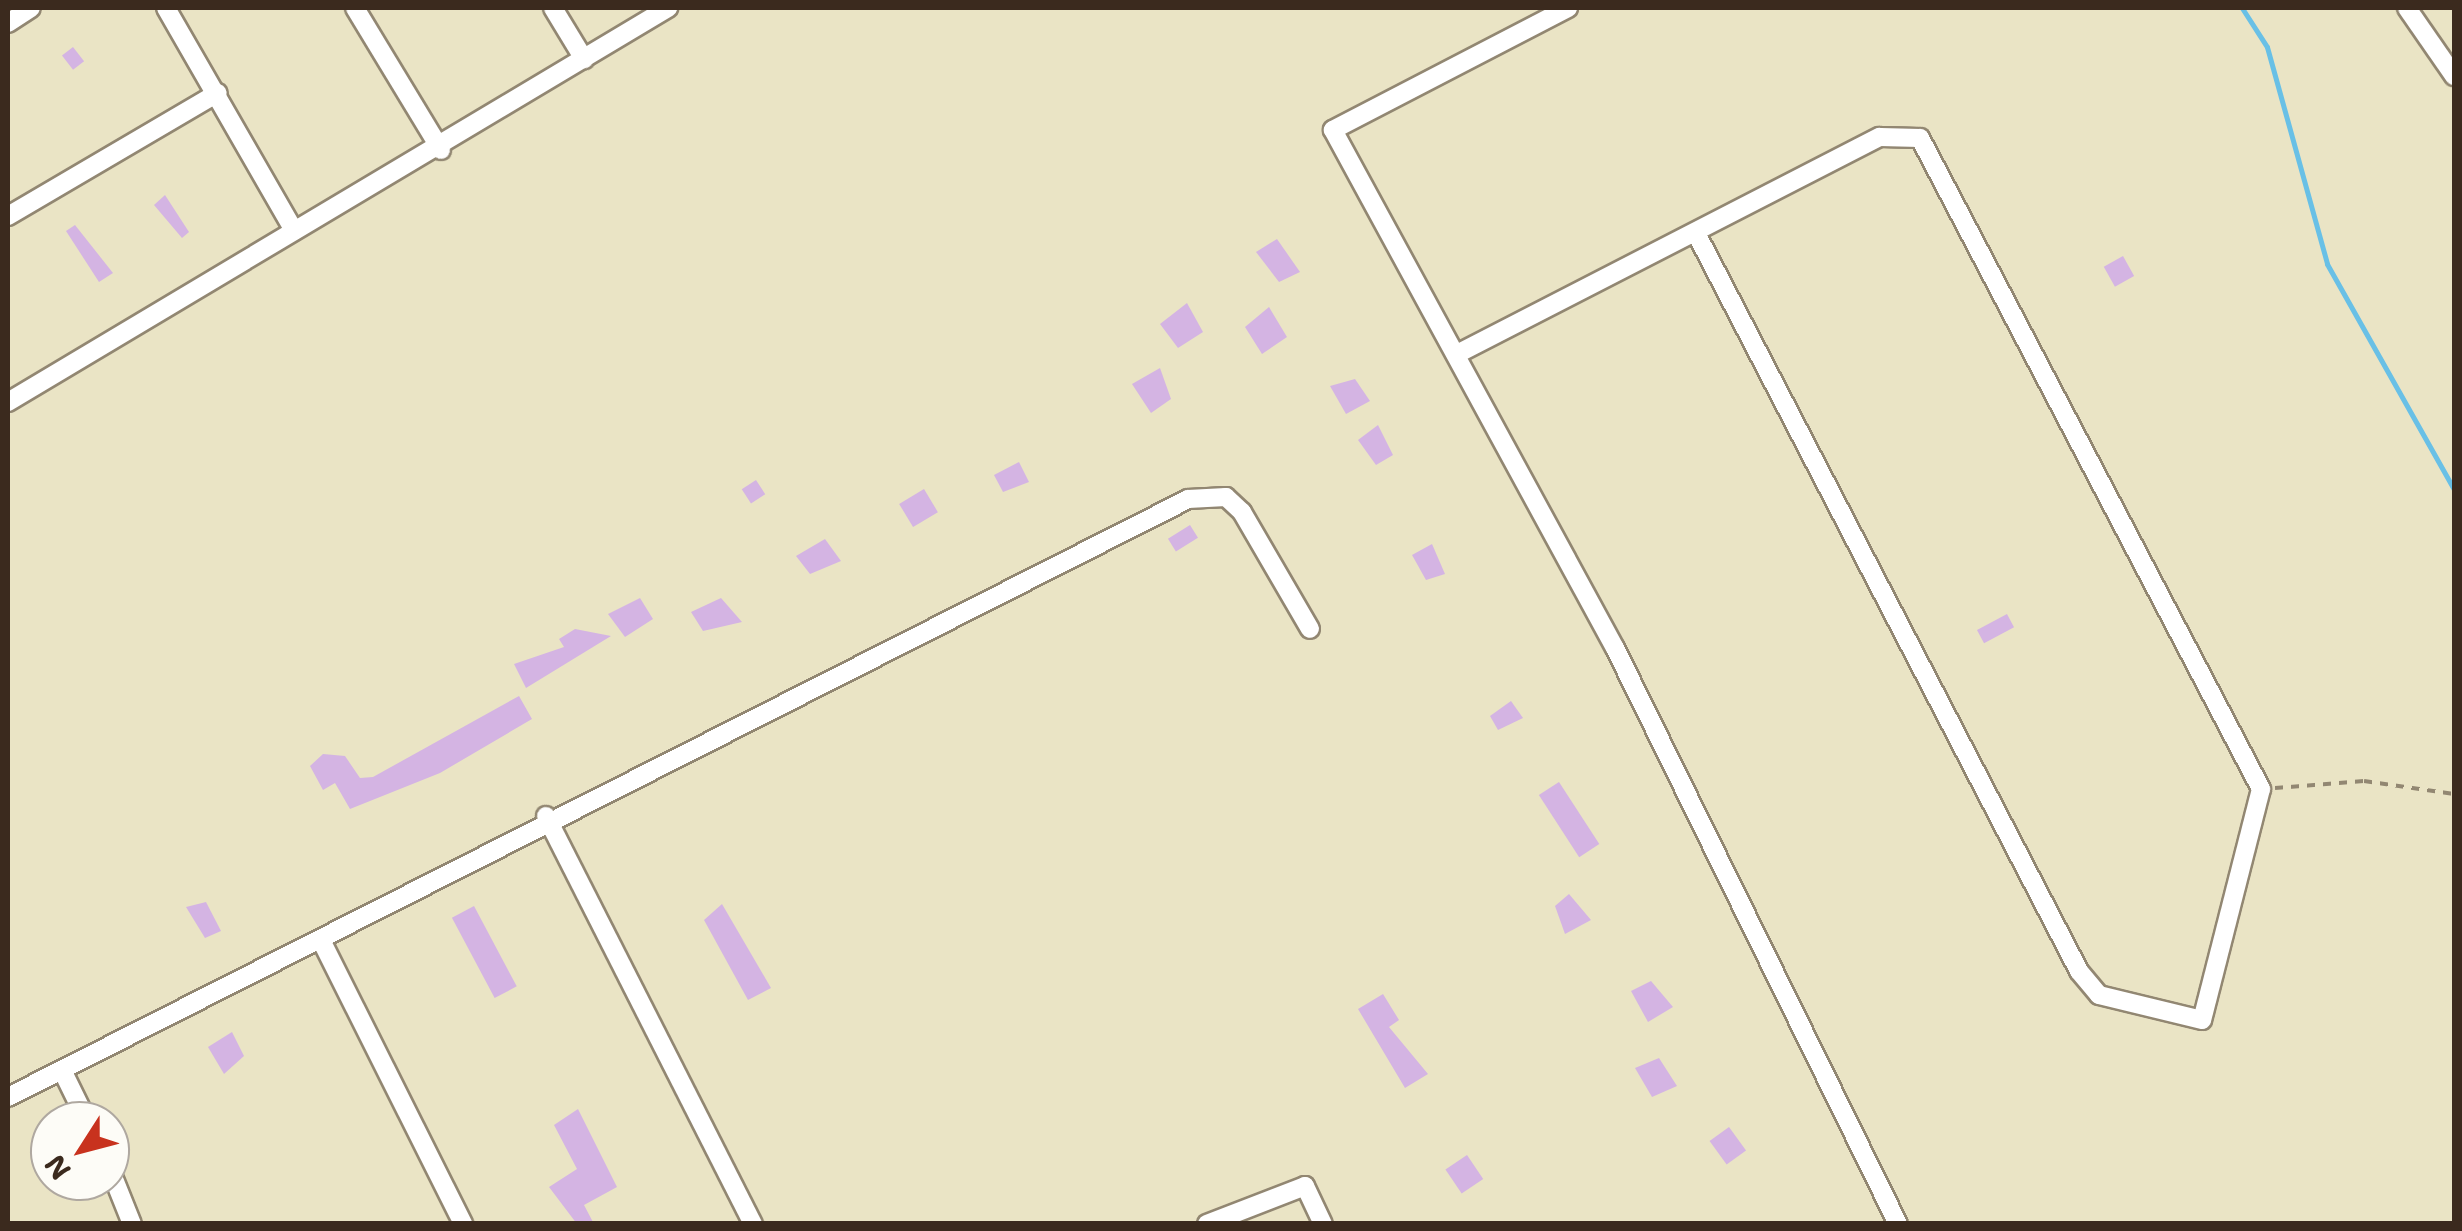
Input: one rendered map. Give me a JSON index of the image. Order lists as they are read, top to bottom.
{
  "north": "bottom left"
}
